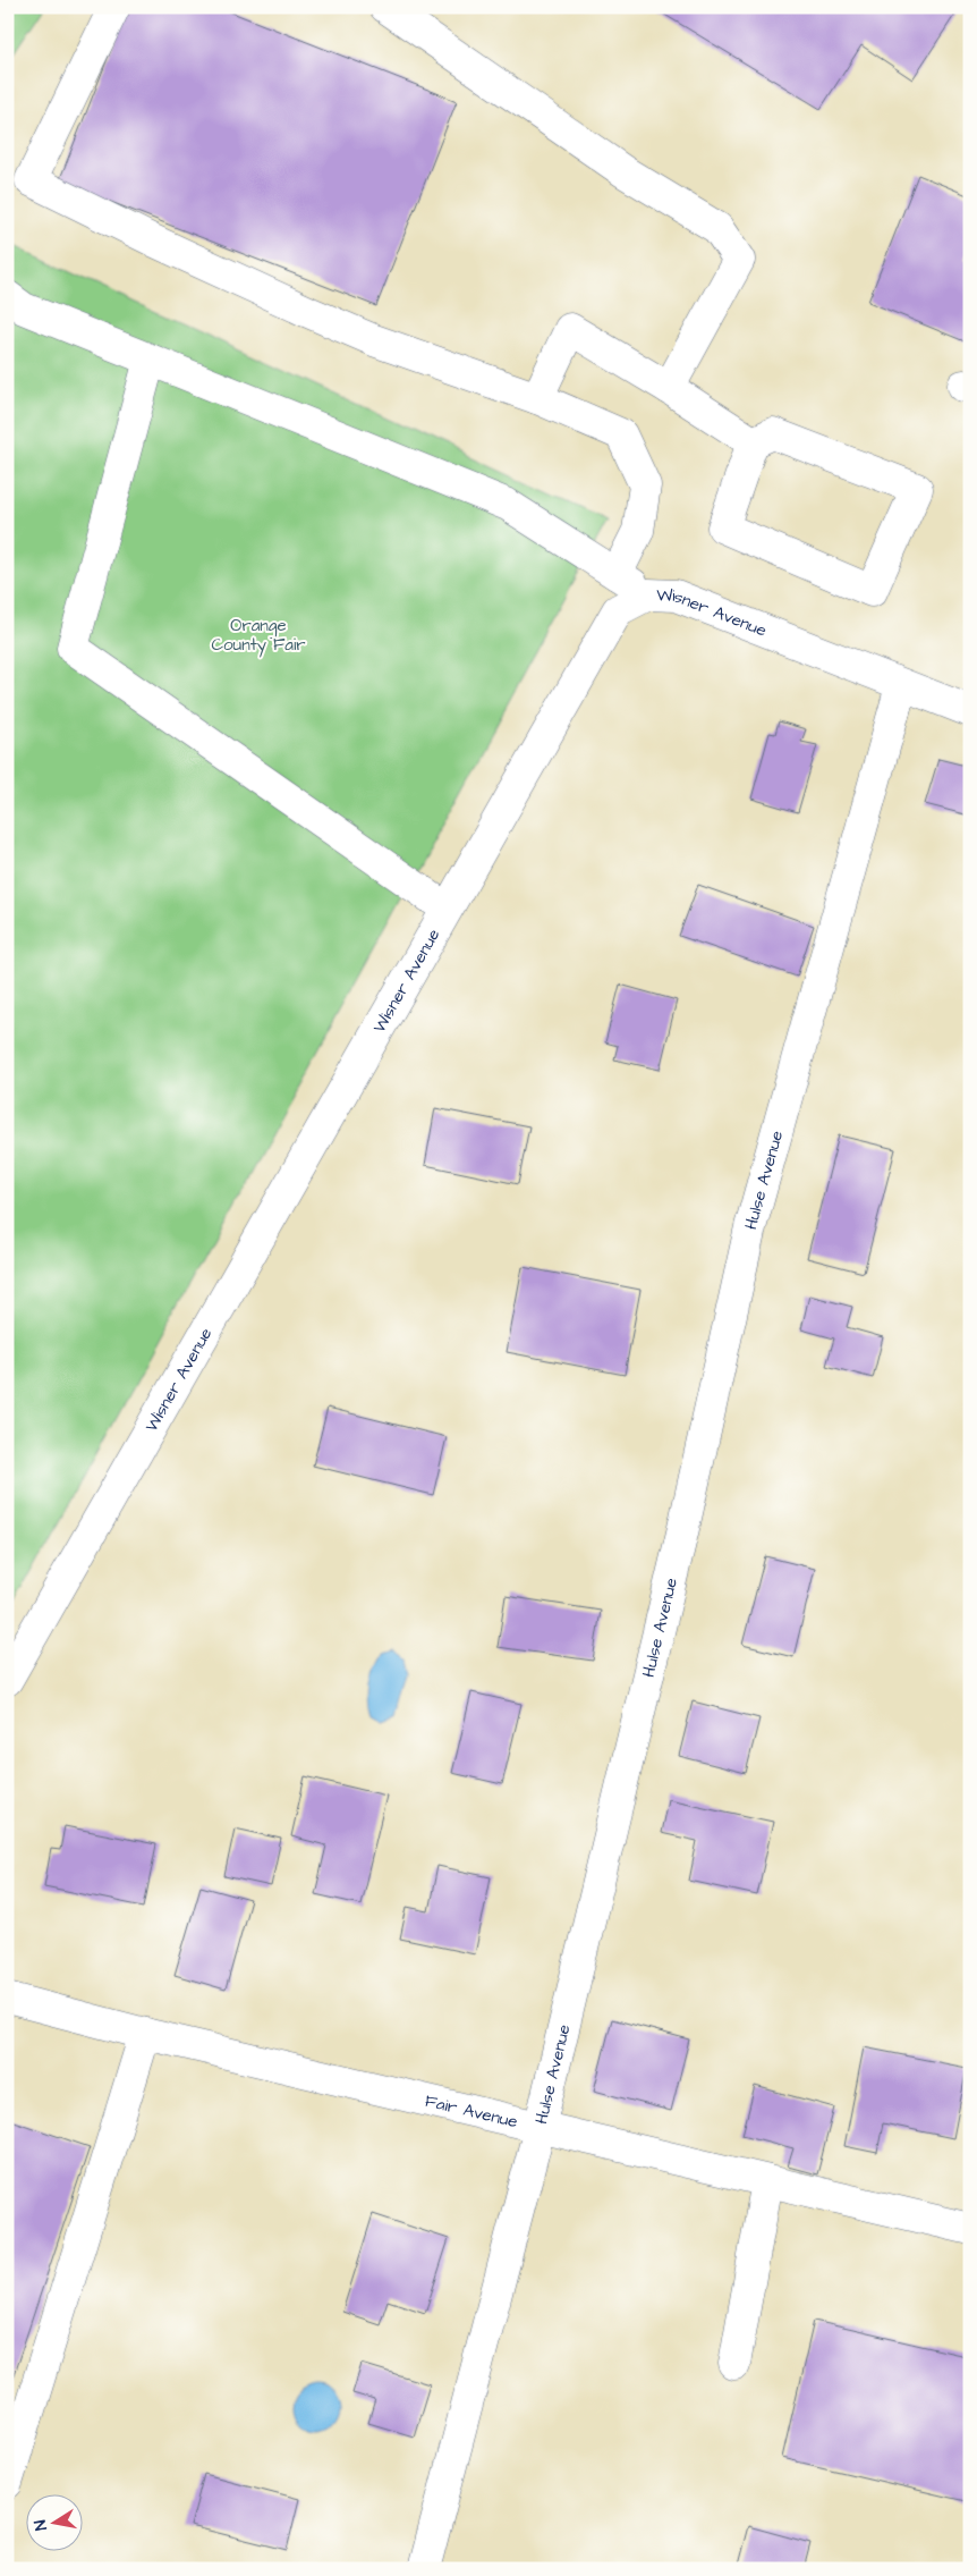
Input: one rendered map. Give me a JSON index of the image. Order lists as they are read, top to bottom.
{
  "streets": {
    "street": ["Wisner Avenue", "Hulse Avenue", "Fair Avenue"]
  },
  "crossings": [
    ["Wisner Avenue", "Hulse Avenue"],
    ["Hulse Avenue", "Fair Avenue"]
  ],
  "parks": ["Orange County Fair"],
  "north": "left"
}
